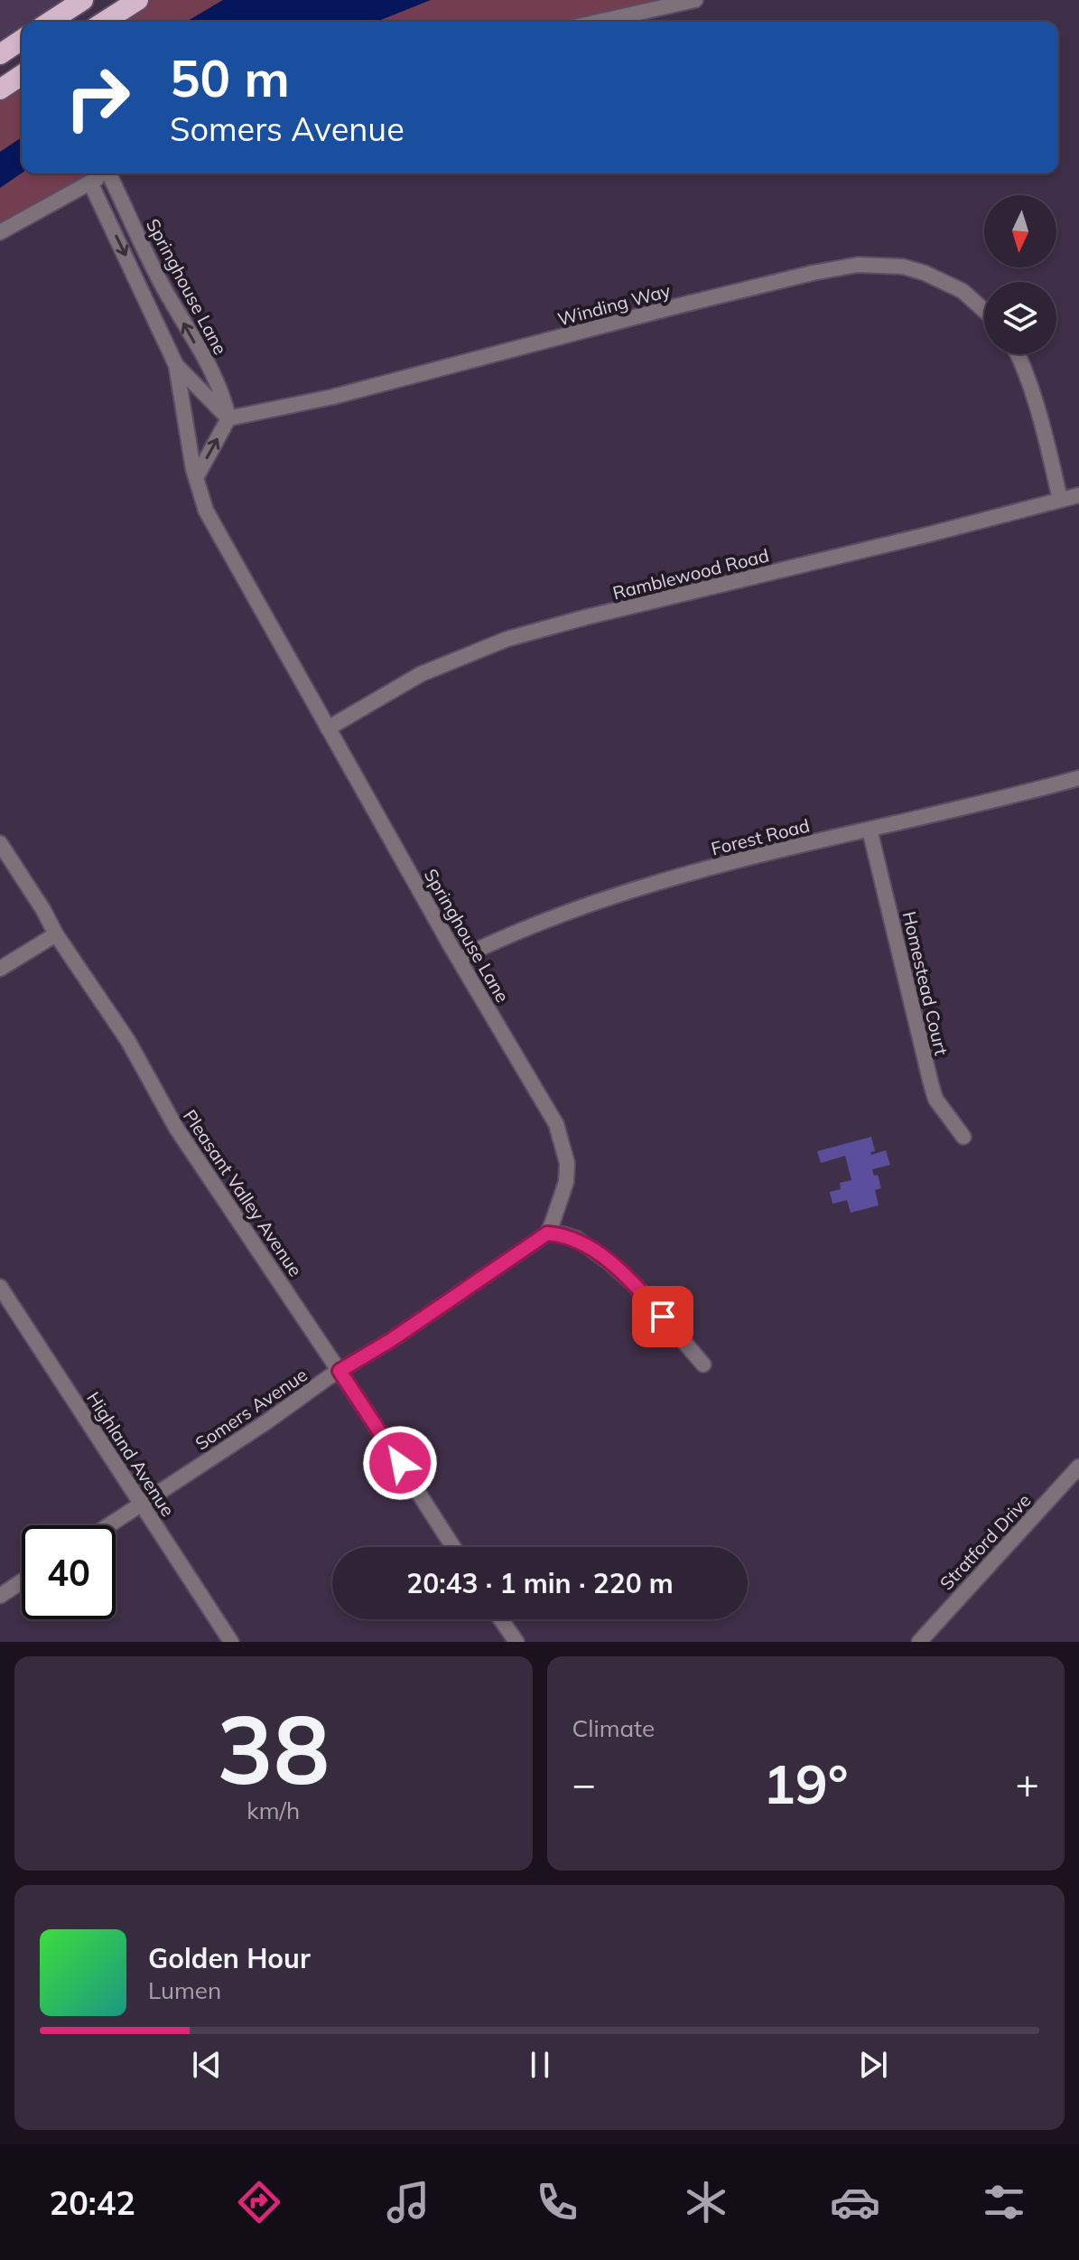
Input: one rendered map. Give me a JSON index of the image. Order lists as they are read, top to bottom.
{
  "streets": {
    "street": [
      "Springhouse Lane",
      "Winding Way",
      "Ramblewood Road",
      "Forest Road",
      "Homestead Court",
      "Pleasant Valley Avenue",
      "Somers Avenue",
      "Highland Avenue",
      "Stratford Drive"
    ]
  },
  "crossings": [
    ["Springhouse Lane", "Winding Way"],
    ["Springhouse Lane", "Ramblewood Road"],
    ["Springhouse Lane", "Forest Road"],
    ["Springhouse Lane", "Somers Avenue"],
    ["Forest Road", "Homestead Court"],
    ["Pleasant Valley Avenue", "Somers Avenue"],
    ["Somers Avenue", "Highland Avenue"]
  ],
  "north": "bottom",
  "page": {
    "turn": ["50 m", "Somers Avenue"],
    "limit": "40",
    "trip": "20:43 · 1 min · 220 m",
    "tile": [
      ["38", "km/h"],
      "Climate"
    ],
    "heat": ["−", "19°", "+"],
    "song": ["Golden Hour", "Lumen"],
    "tabs": "20:42"
  }
}
